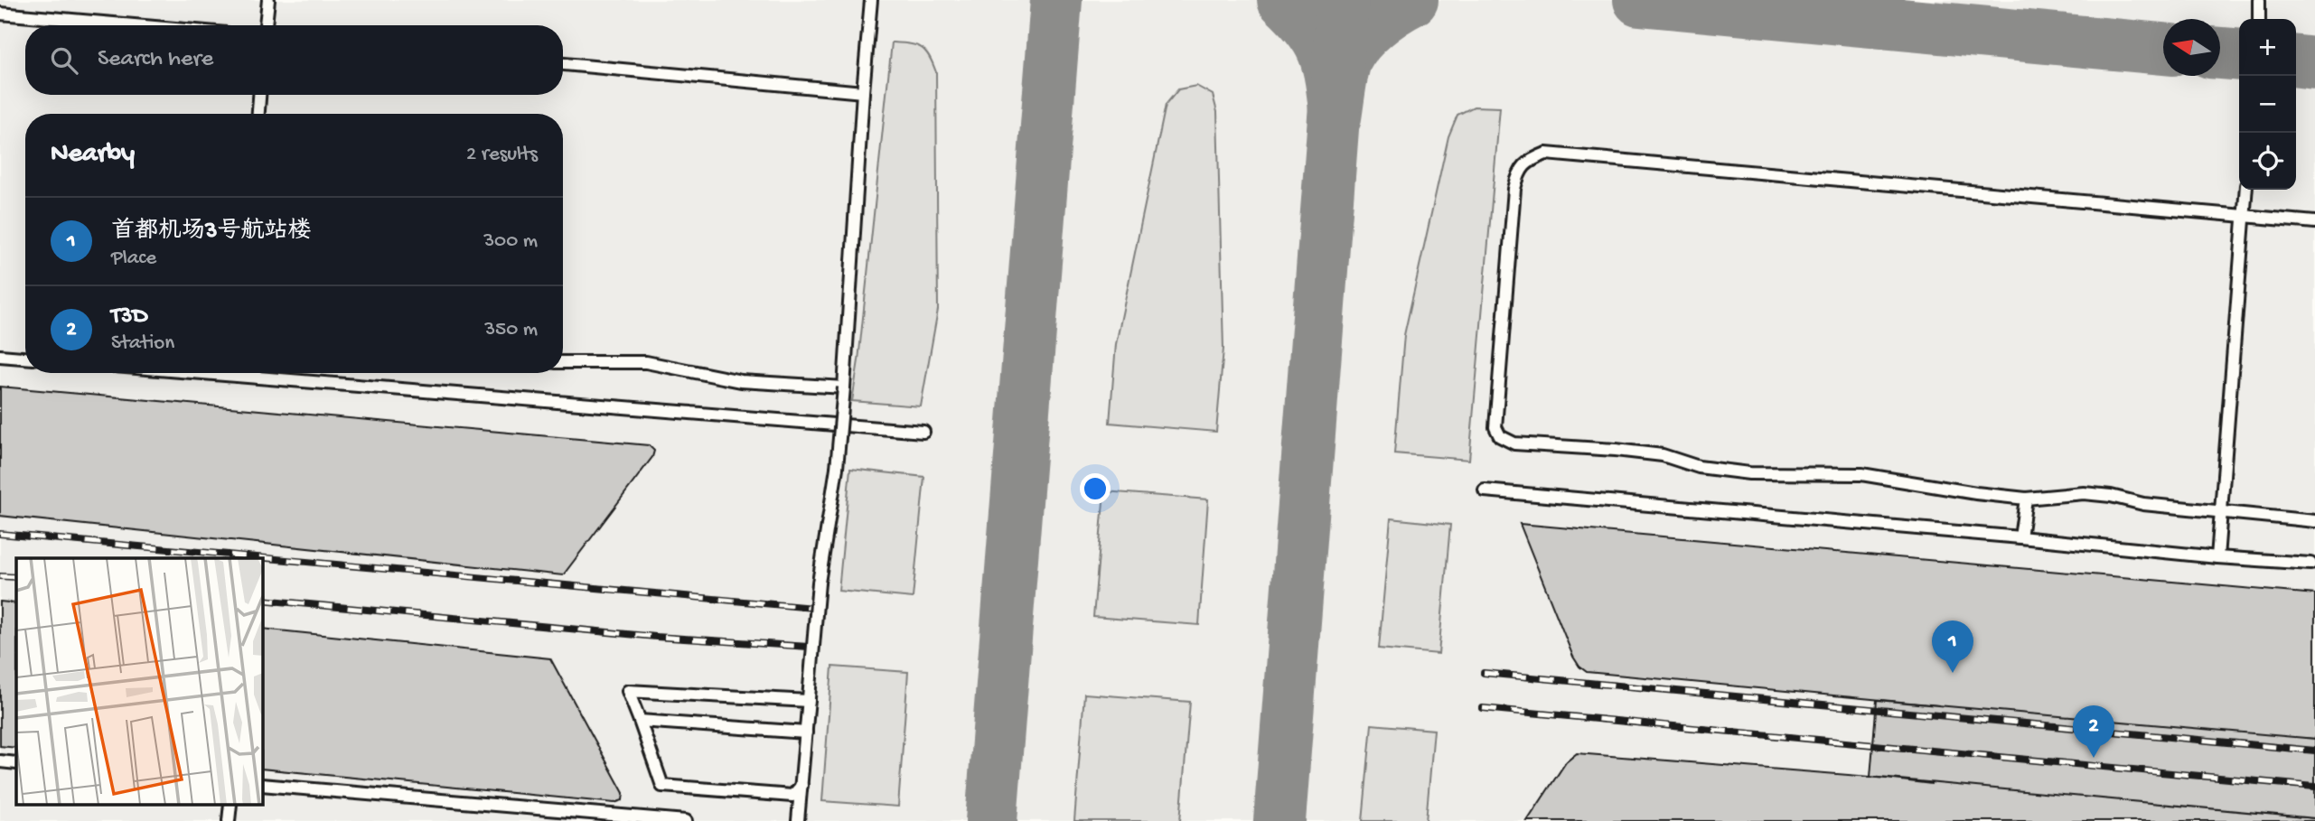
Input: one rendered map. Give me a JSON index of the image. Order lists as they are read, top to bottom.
{
  "north": "left",
  "page": {
    "map_buttons": ["+", "−"],
    "search": "Search here",
    "heading": ["Nearby", "2 results"],
    "list": [
      {
        "mark": "1",
        "name": "首都机场3号航站楼",
        "note": "Place",
        "value": "300 m"
      },
      {
        "mark": "2",
        "name": "T3D",
        "note": "Station",
        "value": "350 m"
      }
    ],
    "pins": ["1", "2"]
  }
}
